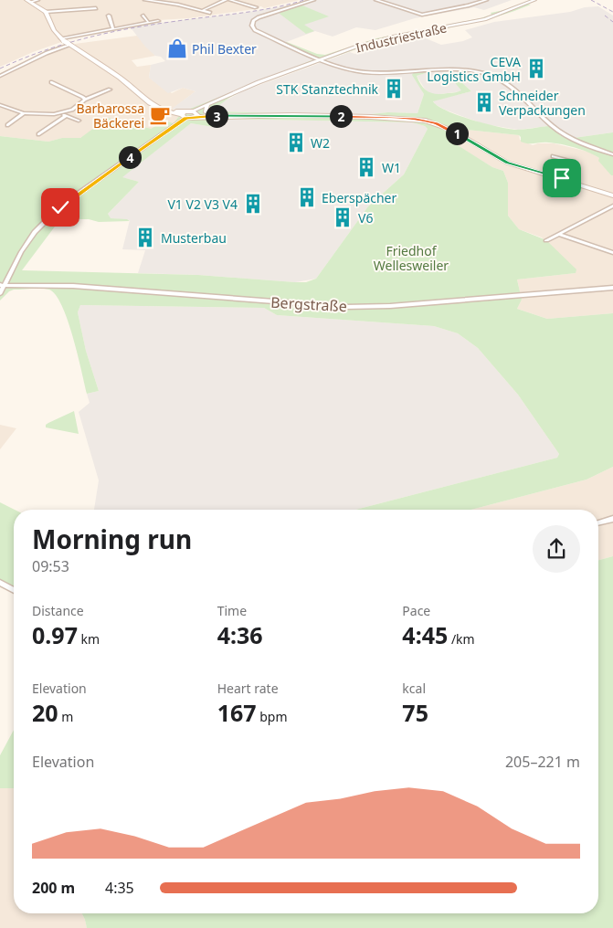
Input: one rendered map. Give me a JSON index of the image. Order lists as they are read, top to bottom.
{
  "streets": {
    "street": ["Industriestraße", "Bergstraße"]
  },
  "parks": ["Friedhof Wellesweiler"],
  "places": {
    "shop": ["Phil Bexter"],
    "building": [
      "CEVA Logistics GmbH",
      "STK Stanztechnik",
      "Schneider Verpackungen",
      "W2",
      "W1",
      "Eberspächer",
      "V1 V2 V3 V4",
      "V6",
      "Musterbau"
    ],
    "cafe": ["Barbarossa Bäckerei"]
  },
  "page": {
    "pins": [
      "2",
      "3",
      "1",
      "4"
    ],
    "heading": ["Morning run", "09:53"],
    "stats": [
      ["Distance", "0.97 km"],
      ["Time", "4:36"],
      ["Pace", "4:45 /km"],
      ["Elevation", "20 m"],
      ["Heart rate", "167 bpm"],
      ["kcal", "75"]
    ],
    "chart": ["Elevation", "205–221 m"],
    "list": [
      {
        "name": "200 m",
        "note": "4:35"
      }
    ]
  }
}
